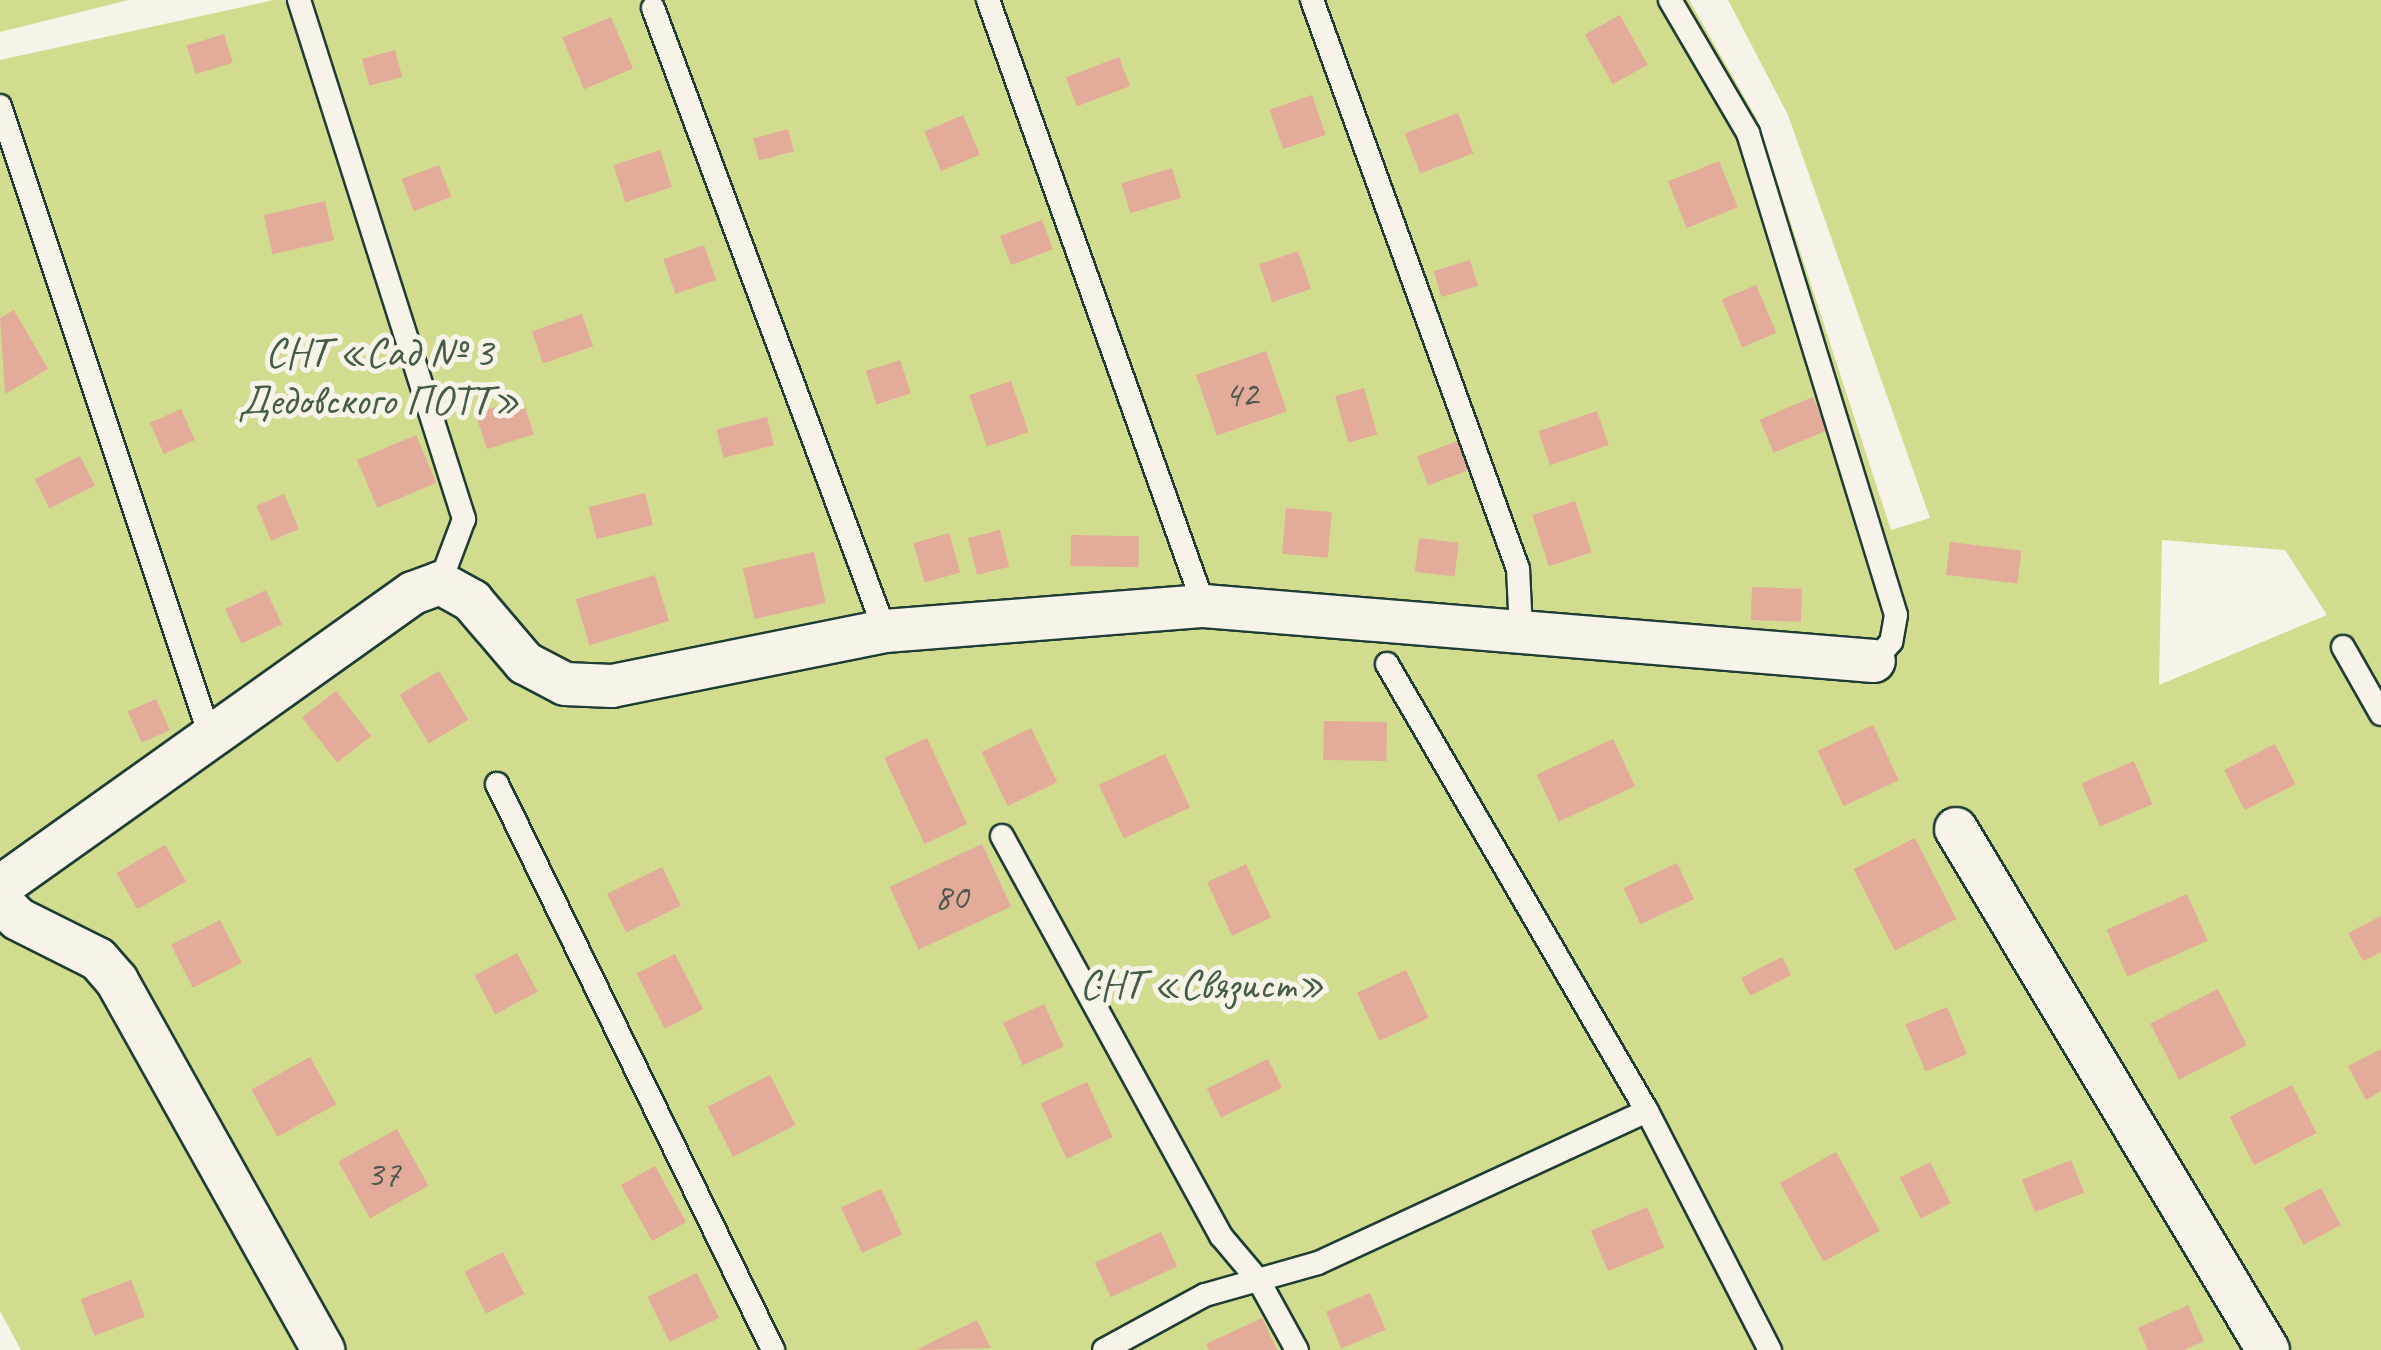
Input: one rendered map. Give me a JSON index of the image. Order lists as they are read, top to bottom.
{
  "parks": ["СНТ «Сад № 3 Дедовского ПОТТ»", "СНТ «Связист»"],
  "house_numbers": ["42", "80", "37"]
}
